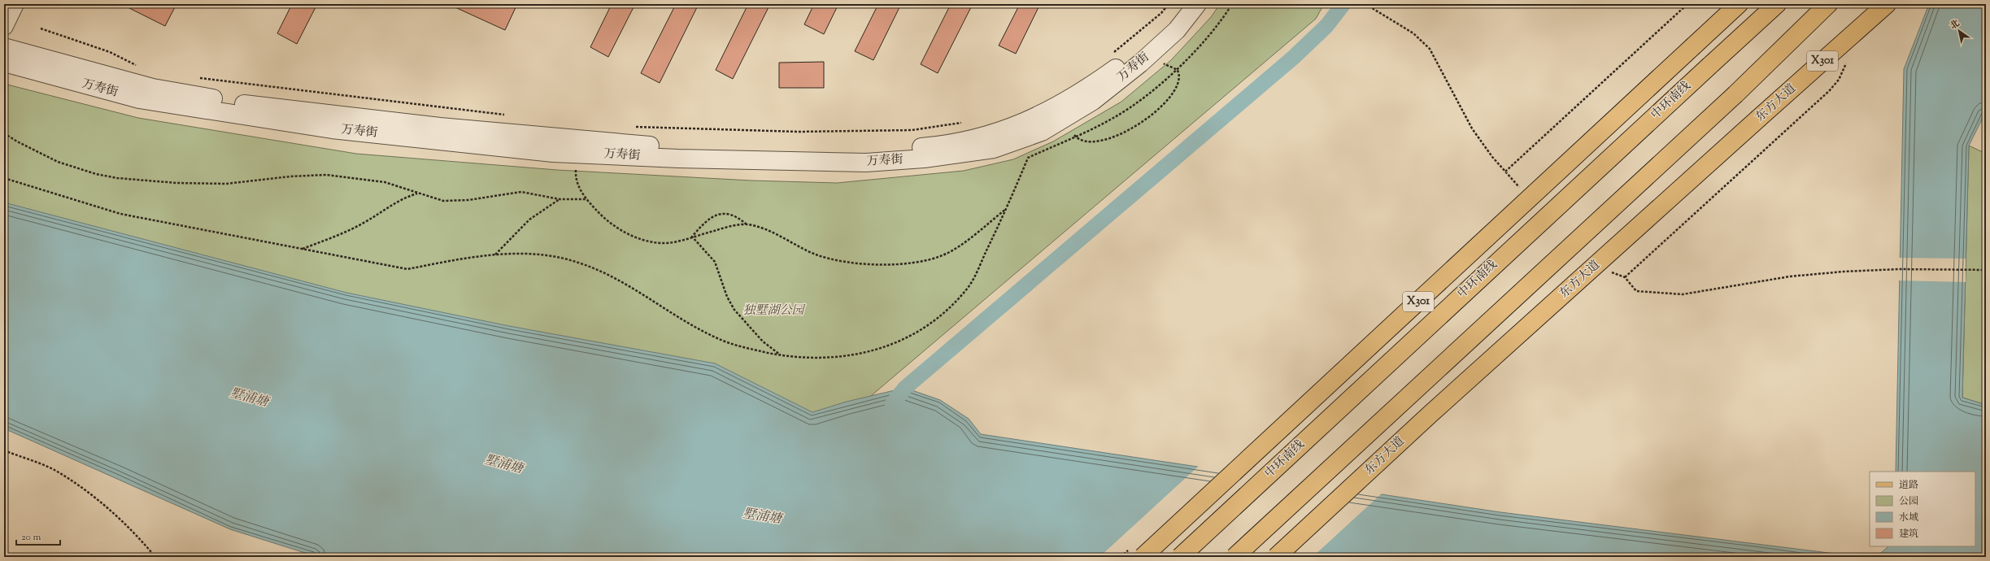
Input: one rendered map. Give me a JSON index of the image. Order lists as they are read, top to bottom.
{
  "streets": {
    "main road": ["X301", "中环南线", "东方大道"],
    "street": ["万寿街"]
  },
  "water": ["墅浦塘"],
  "parks": ["独墅湖公园"],
  "legend": [
    "道路",
    "公园",
    "水域",
    "建筑"
  ],
  "scale_bar": "20 m",
  "north": "top left"
}
